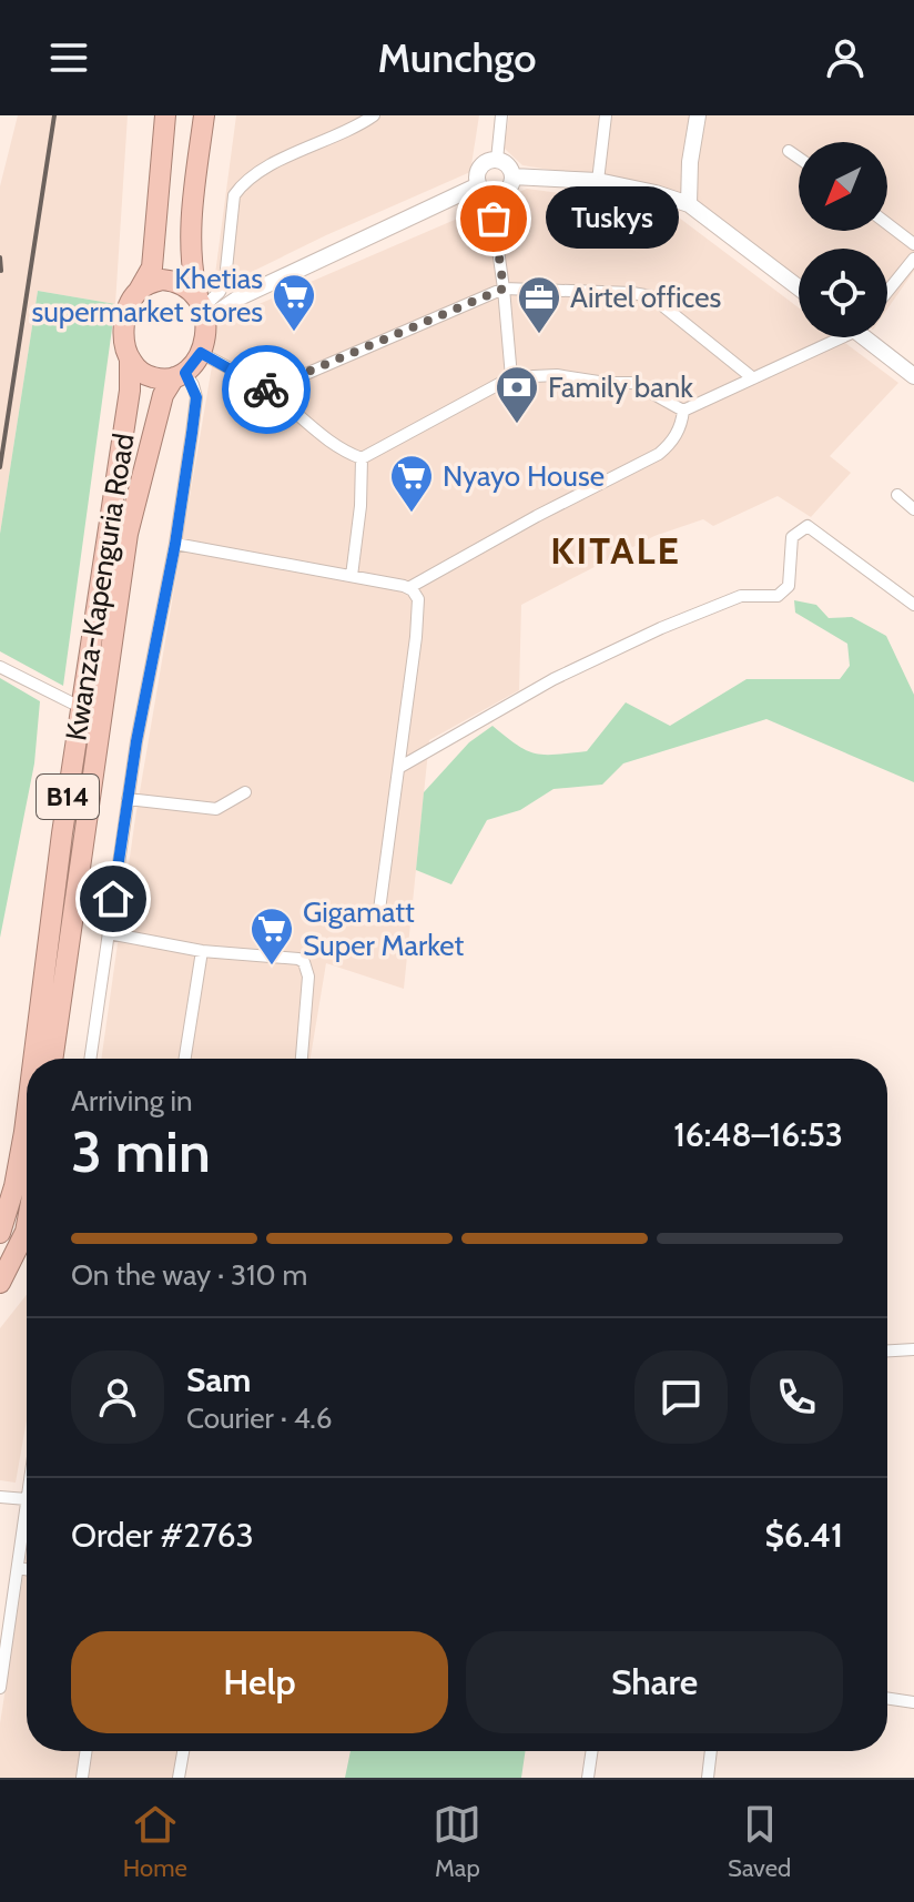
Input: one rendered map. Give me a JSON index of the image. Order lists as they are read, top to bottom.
{
  "streets": {
    "highway": ["Kwanza-Kapenguria Road", "B14"]
  },
  "crossings": [
    ["Kwanza-Kapenguria Road", "B14"]
  ],
  "districts": ["KITALE"],
  "places": {
    "other": ["Tuskys"],
    "supermarket": ["Khetias supermarket stores", "Nyayo House", "Gigamatt Super Market"],
    "office": ["Airtel offices"],
    "bank": ["Family bank"]
  },
  "north": "bottom left",
  "page": {
    "header": "Munchgo",
    "bubble": "Tuskys",
    "heading": ["3 min", "Arriving in", "16:48–16:53"],
    "panel": [
      "Sam",
      "Courier · 4.6",
      "Order #2763",
      "$6.41"
    ],
    "bar": "On the way · 310 m",
    "buttons": ["Help", "Share"],
    "tabs": ["Home", "Map", "Saved"]
  }
}
